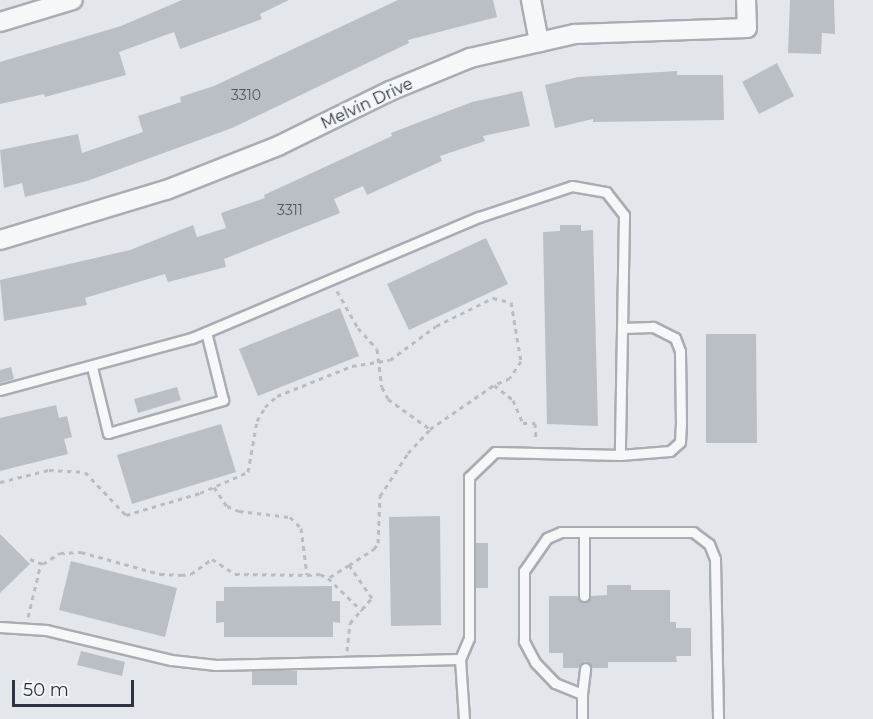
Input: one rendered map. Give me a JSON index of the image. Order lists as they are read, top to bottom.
{
  "streets": {
    "street": ["Melvin Drive"]
  },
  "house_numbers": ["3310", "3311"],
  "scale_bar": "50 m"
}
